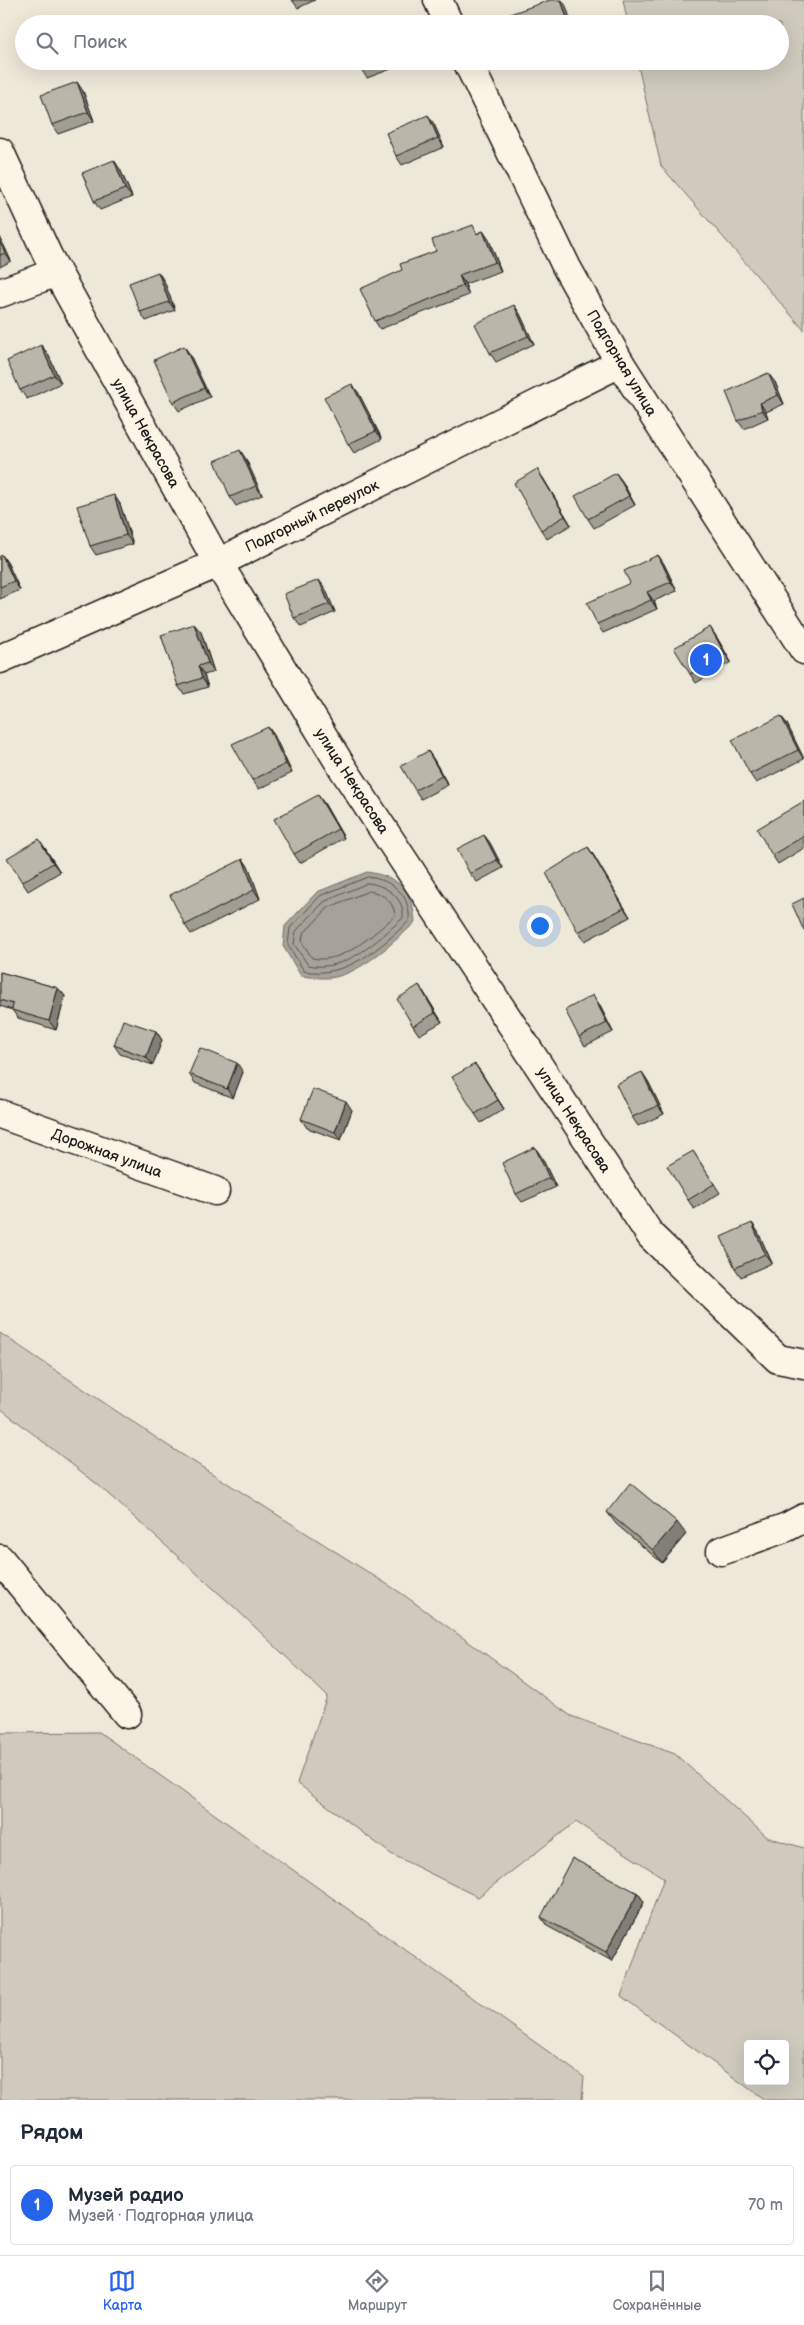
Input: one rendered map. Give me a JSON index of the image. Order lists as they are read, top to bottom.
{
  "streets": {
    "street": [
      "Подгорная улица",
      "улица Некрасова",
      "Подгорный переулок",
      "Дорожная улица"
    ]
  },
  "crossings": [
    ["Подгорная улица", "Подгорный переулок"],
    ["улица Некрасова", "Подгорный переулок"]
  ],
  "page": {
    "search": "Поиск",
    "pins": "1",
    "heading": "Рядом",
    "list": [
      {
        "mark": "1",
        "name": "Музей радио",
        "note": "Музей · Подгорная улица",
        "value": "70 m"
      }
    ],
    "nav": ["Карта", "Маршрут", "Сохранённые"]
  }
}
